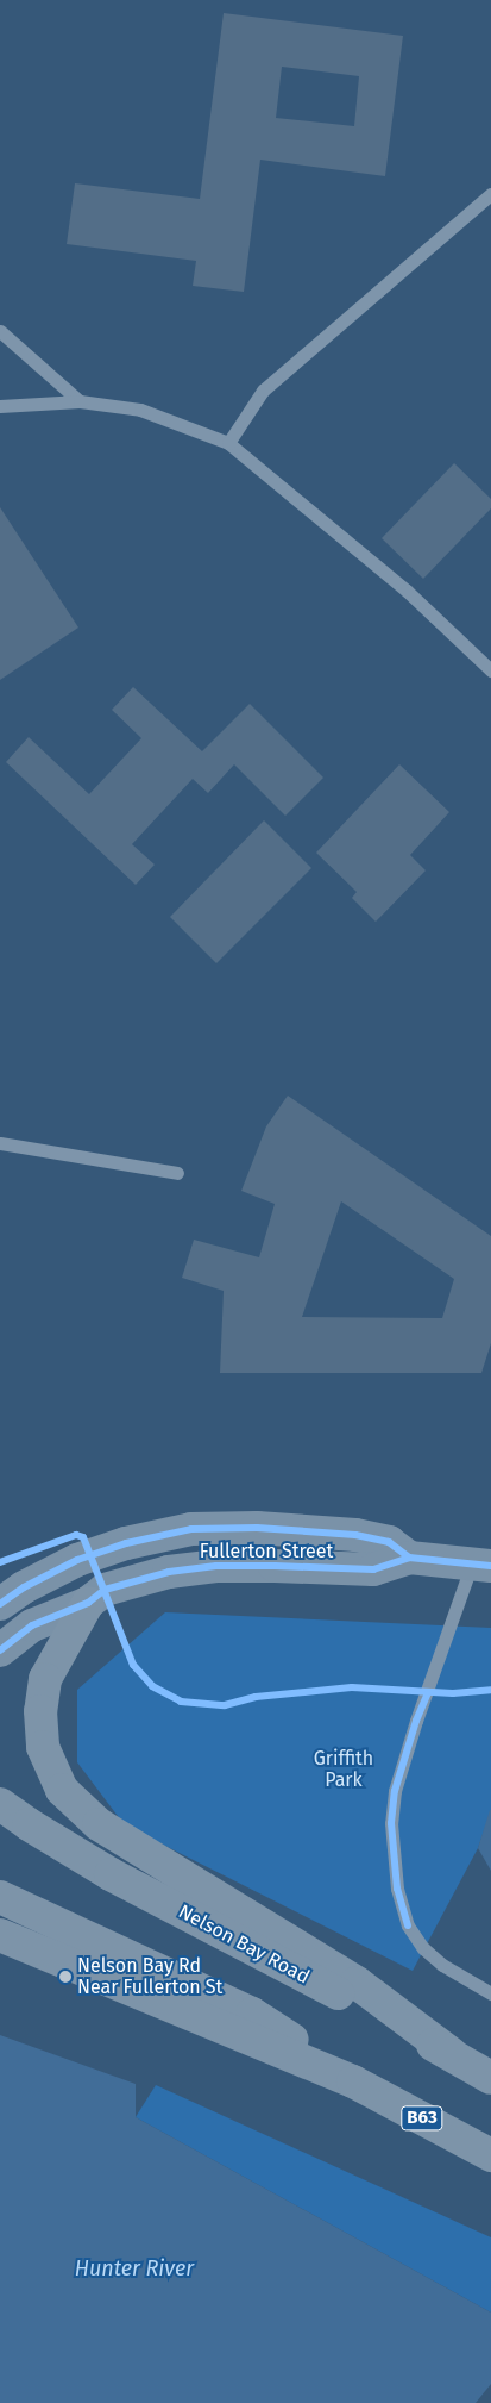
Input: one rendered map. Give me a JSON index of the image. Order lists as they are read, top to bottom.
{
  "streets": {
    "main road": ["Fullerton Street", "Nelson Bay Road", "B63"]
  },
  "water": ["Hunter River"],
  "parks": ["Griffith Park"],
  "places": ["Nelson Bay Rd Near Fullerton St"]
}
